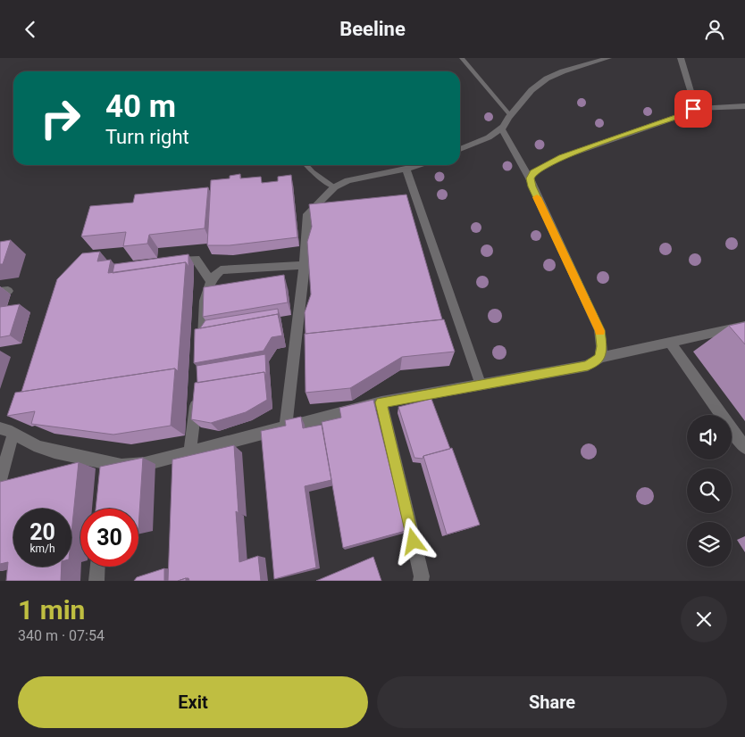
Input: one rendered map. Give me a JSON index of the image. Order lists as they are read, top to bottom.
{
  "page": {
    "header": "Beeline",
    "turn": ["40 m", "Turn right"],
    "speed": "20 km/h",
    "limit": "30",
    "heading": ["1 min", "340 m · 07:54"],
    "buttons": ["Exit", "Share"]
  }
}
